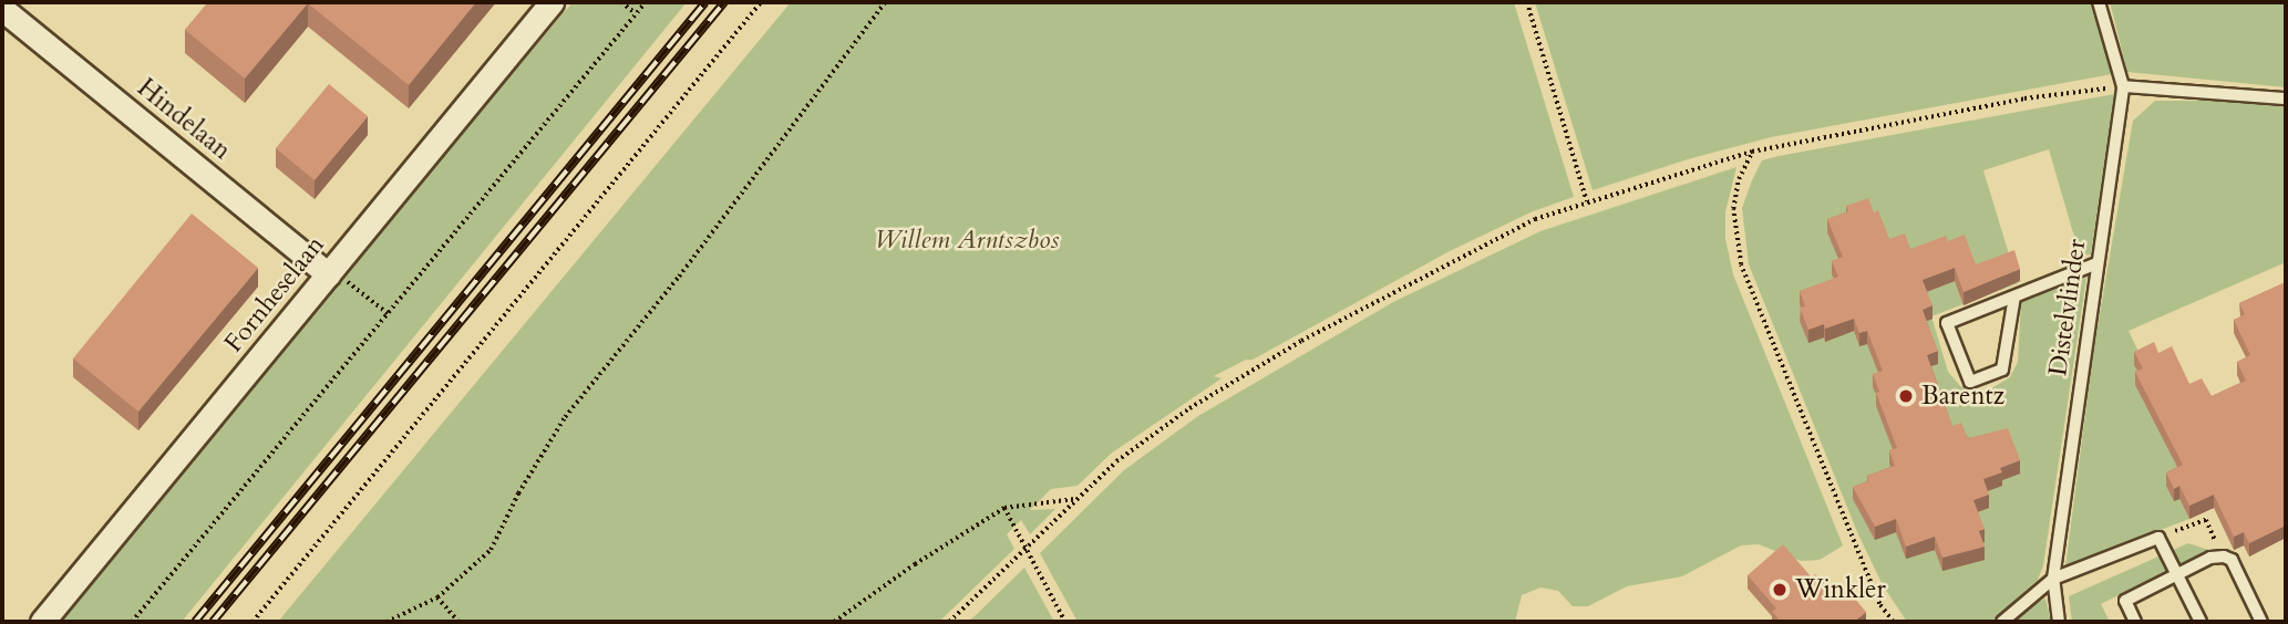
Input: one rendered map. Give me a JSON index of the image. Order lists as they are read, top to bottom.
{
  "streets": {
    "street": ["Hindelaan", "Fornheselaan"],
    "lane": ["Distelvlinder"]
  },
  "crossings": [
    ["Hindelaan", "Fornheselaan"]
  ],
  "parks": ["Willem Arntszbos"],
  "places": ["Barentz", "Winkler"]
}
